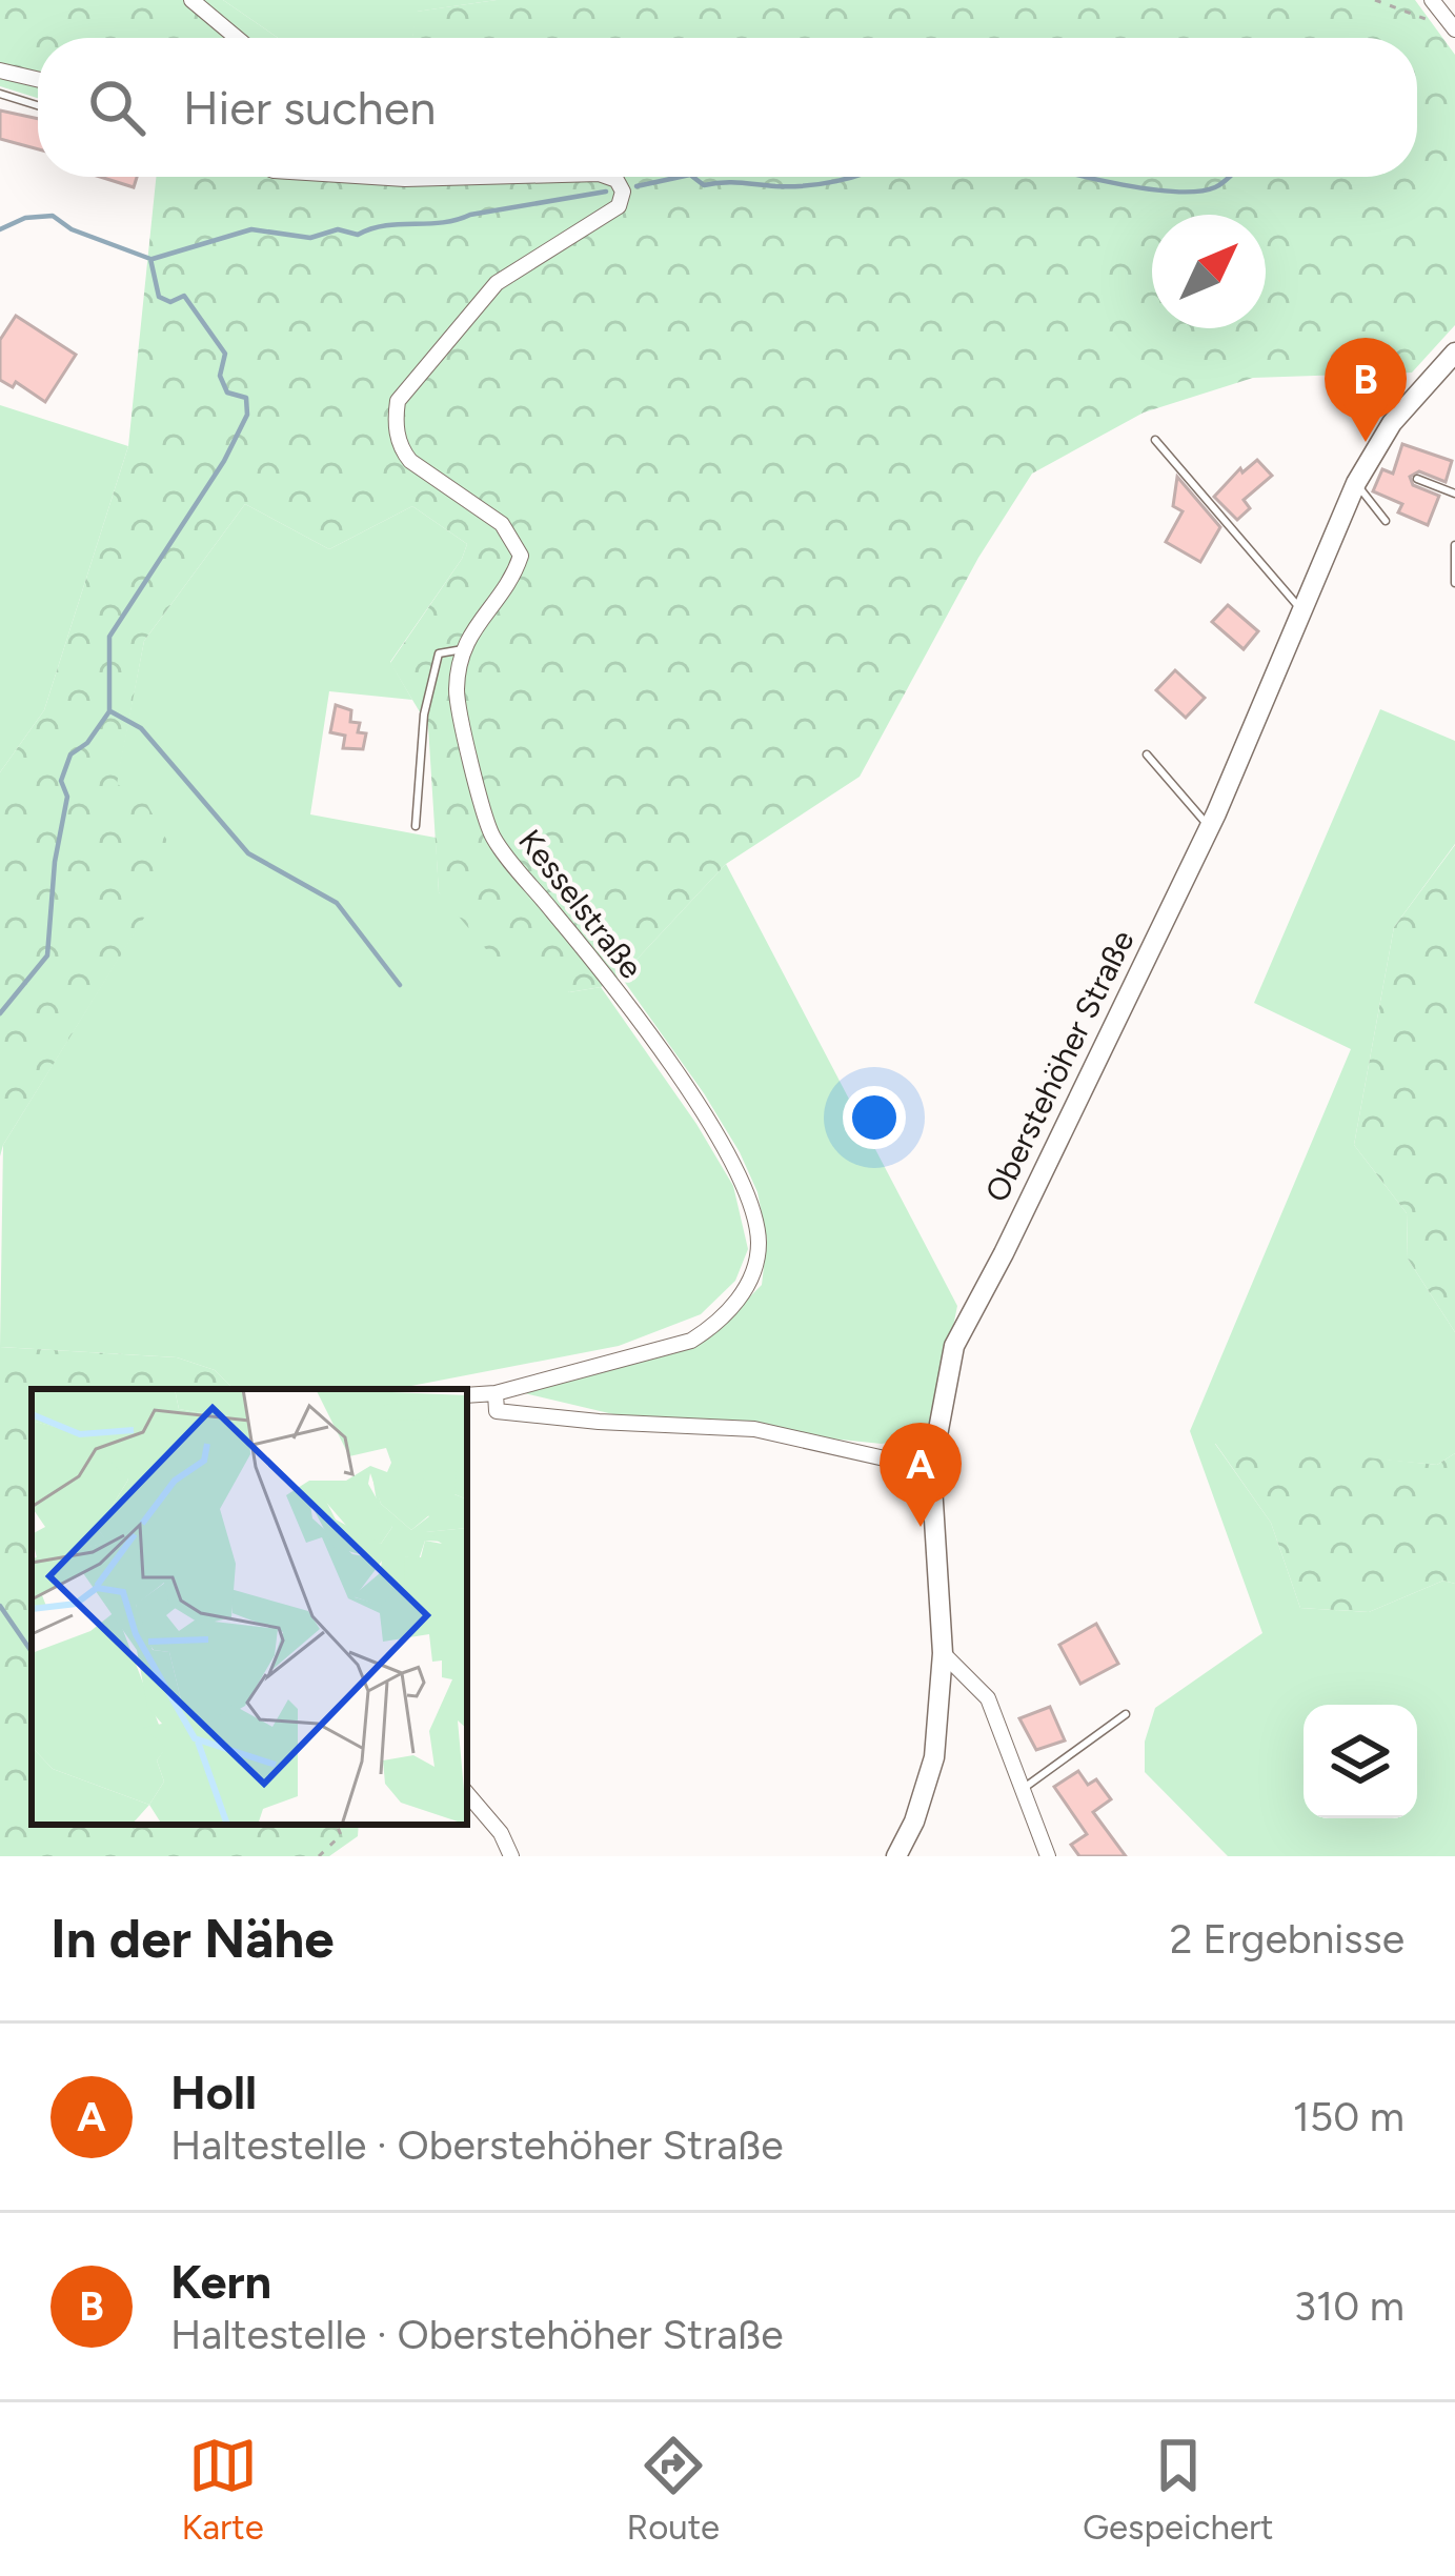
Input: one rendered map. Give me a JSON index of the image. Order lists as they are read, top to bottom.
{
  "streets": {
    "street": ["Kesselstraße", "Oberstehöher Straße"]
  },
  "north": "top right",
  "page": {
    "search": "Hier suchen",
    "pins": ["B", "A"],
    "heading": ["In der Nähe", "2 Ergebnisse"],
    "list": [
      {
        "mark": "A",
        "name": "Holl",
        "note": "Haltestelle · Oberstehöher Straße",
        "value": "150 m"
      },
      {
        "mark": "B",
        "name": "Kern",
        "note": "Haltestelle · Oberstehöher Straße",
        "value": "310 m"
      }
    ],
    "nav": ["Karte", "Route", "Gespeichert"]
  }
}
